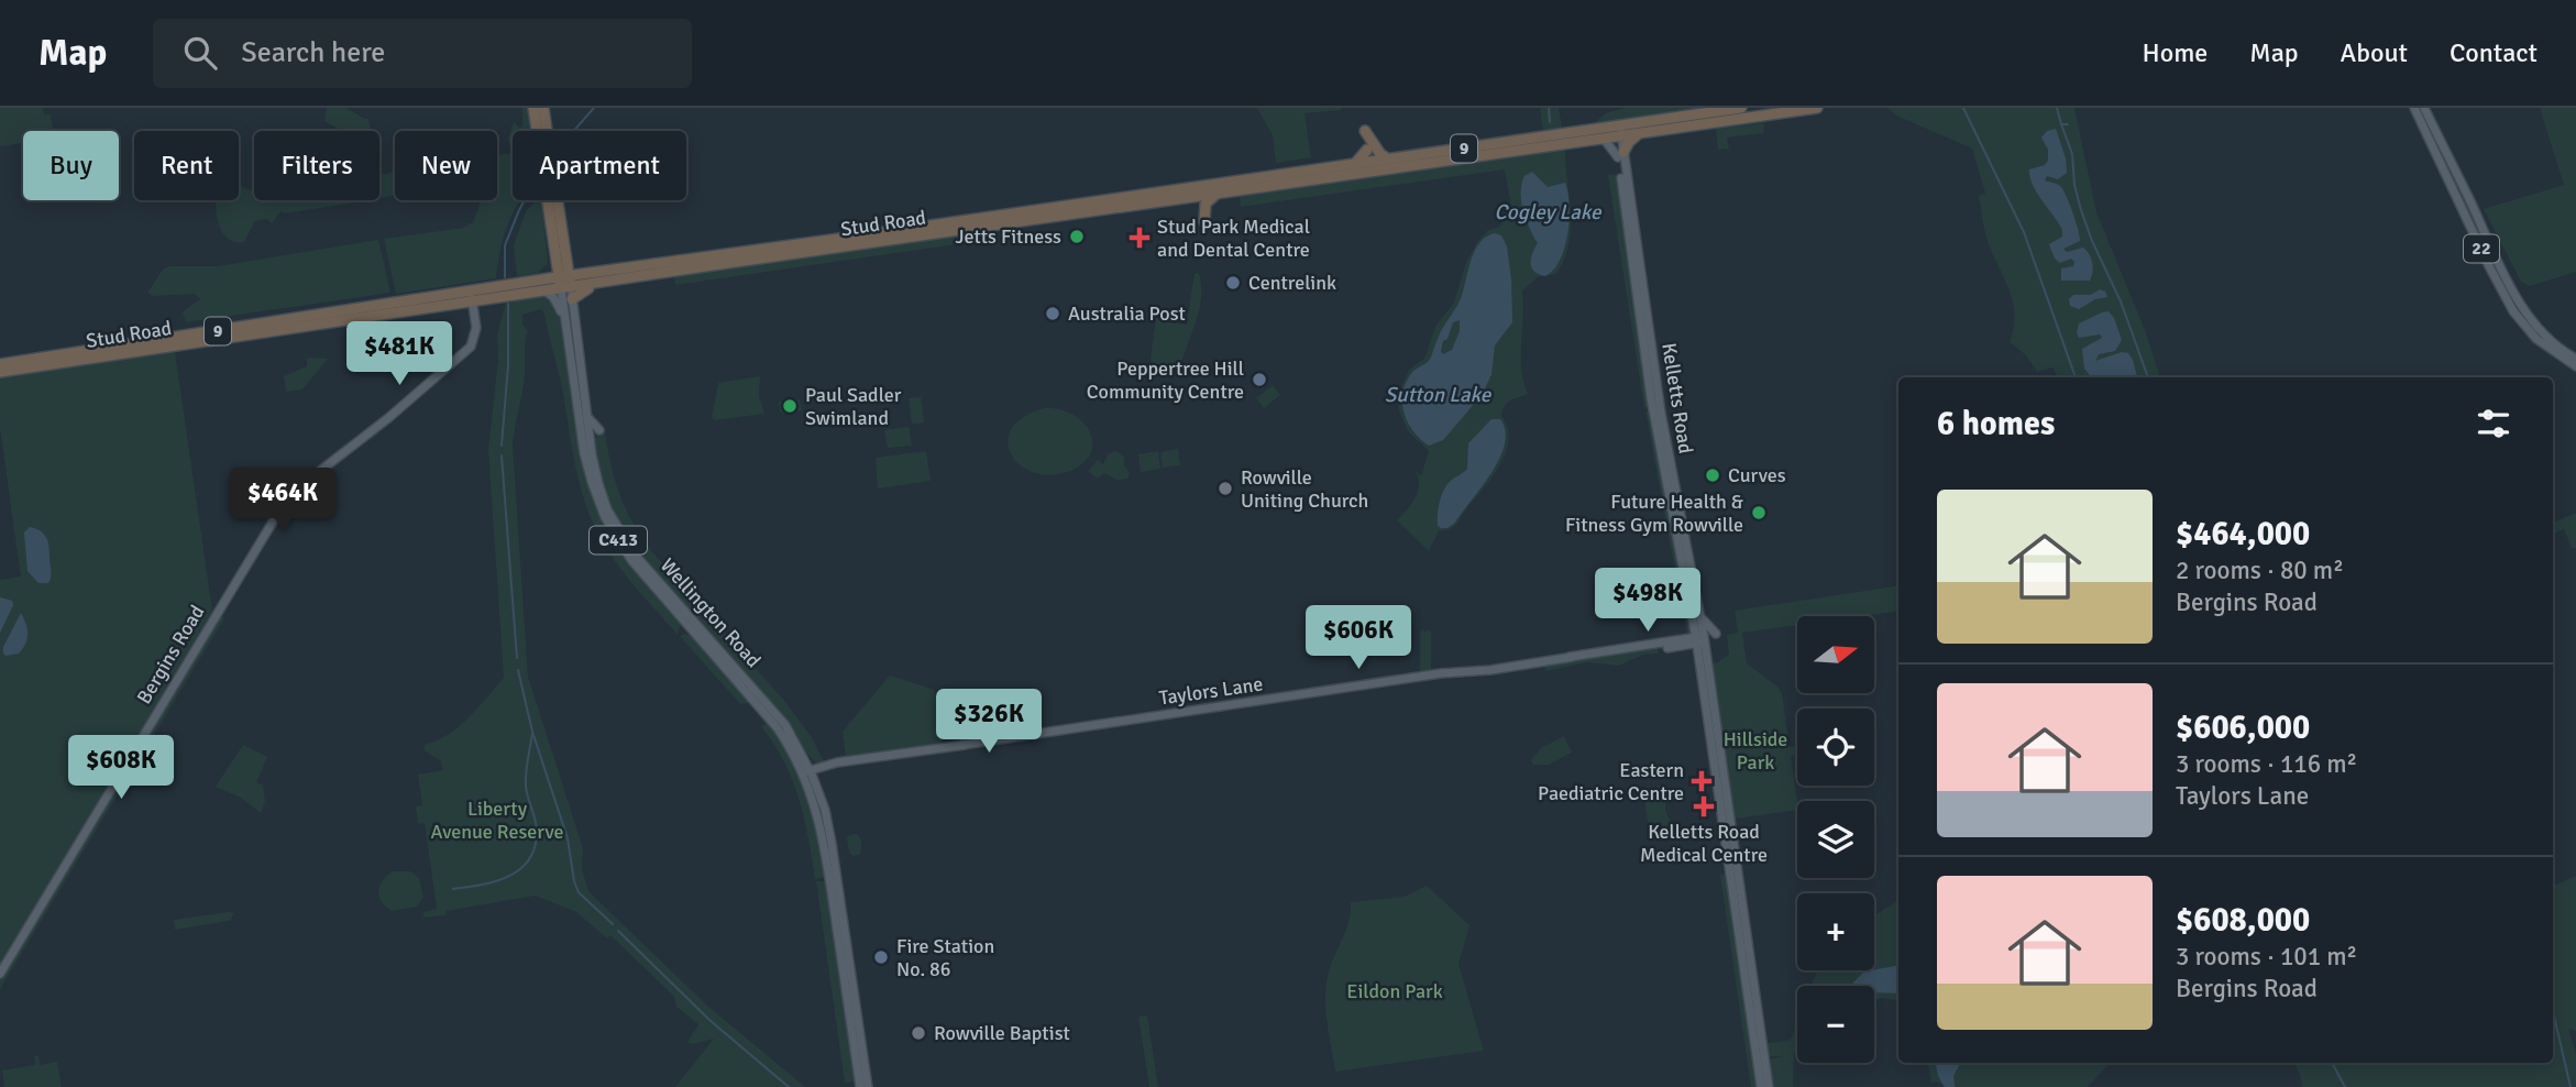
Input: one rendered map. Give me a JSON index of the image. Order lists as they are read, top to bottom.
{
  "streets": {
    "highway": ["9", "Stud Road", "Wellington Road"],
    "main road": [
      "22",
      "Kelletts Road",
      "C413",
      "Bergins Road",
      "Taylors Lane"
    ]
  },
  "crossings": [
    ["Stud Road", "Kelletts Road"],
    ["Stud Road", "Wellington Road"],
    ["Kelletts Road", "Taylors Lane"],
    ["Wellington Road", "Taylors Lane"]
  ],
  "water": ["Cogley Lake", "Sutton Lake"],
  "parks": ["Hillside Park", "Liberty Avenue Reserve", "Eildon Park"],
  "places": {
    "other": [
      "Jetts Fitness",
      "Centrelink",
      "Australia Post",
      "Peppertree Hill Community Centre",
      "Paul Sadler Swimland",
      "Curves",
      "Rowville Uniting Church",
      "Future Health & Fitness Gym Rowville",
      "Fire Station No. 86",
      "Rowville Baptist"
    ],
    "health": ["Stud Park Medical and Dental Centre", "Eastern Paediatric Centre", "Kelletts Road Medical Centre"]
  },
  "north": "right",
  "page": {
    "header": "Map",
    "search": "Search here",
    "nav": [
      "Home",
      "Map",
      "About",
      "Contact"
    ],
    "chip": [
      "Buy",
      "Rent",
      "Filters",
      "New",
      "Apartment"
    ],
    "price": [
      "$481K",
      "$464K",
      "$498K",
      "$606K",
      "$326K",
      "$608K"
    ],
    "heading": "6 homes",
    "list": [
      {
        "name": "$464,000",
        "note": "2 rooms · 80 m² · Bergins Road"
      },
      {
        "name": "$606,000",
        "note": "3 rooms · 116 m² · Taylors Lane"
      },
      {
        "name": "$608,000",
        "note": "3 rooms · 101 m² · Bergins Road"
      }
    ],
    "map_buttons": ["+", "−"]
  }
}
